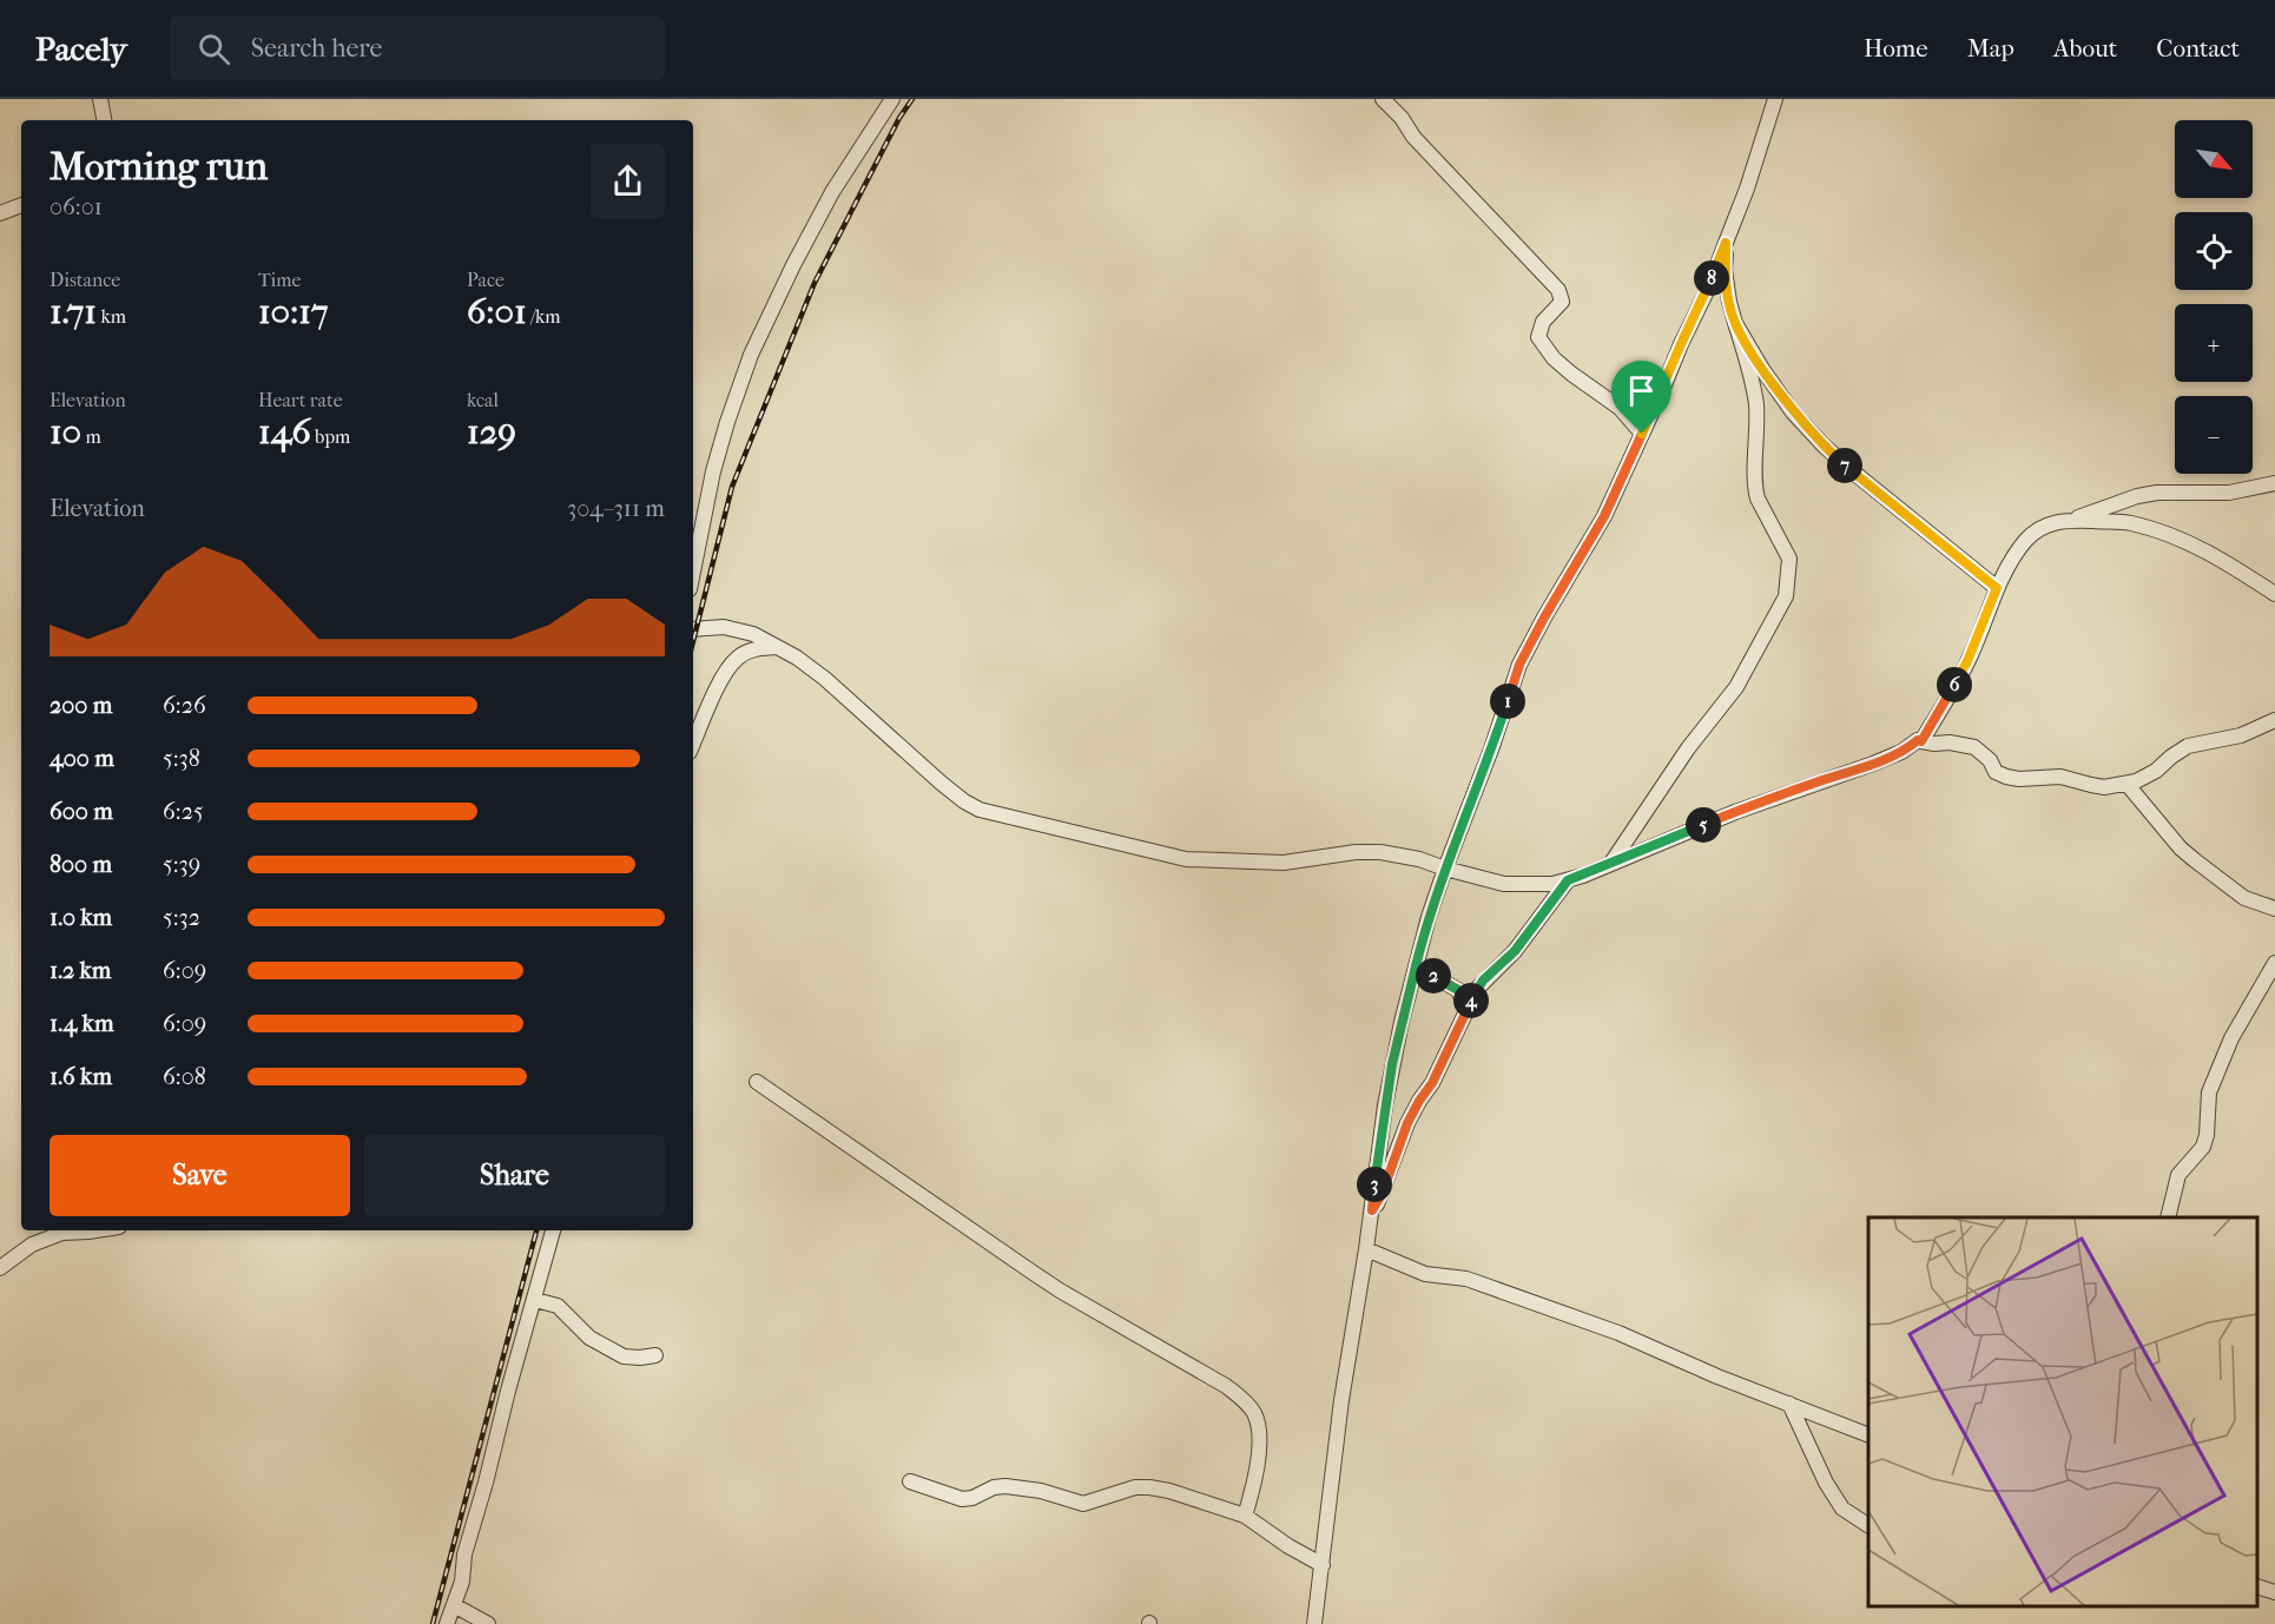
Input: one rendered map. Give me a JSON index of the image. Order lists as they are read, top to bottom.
{
  "north": "bottom right",
  "page": {
    "header": "Pacely",
    "search": "Search here",
    "nav": [
      "Home",
      "Map",
      "About",
      "Contact"
    ],
    "map_buttons": ["+", "−"],
    "heading": ["Morning run", "06:01"],
    "stats": [
      ["Distance", "1.71 km"],
      ["Time", "10:17"],
      ["Pace", "6:01 /km"],
      ["Elevation", "10 m"],
      ["Heart rate", "146 bpm"],
      ["kcal", "129"]
    ],
    "pins": [
      "8",
      "7",
      "6",
      "1",
      "5",
      "2",
      "4",
      "3"
    ],
    "chart": ["Elevation", "304–311 m"],
    "list": [
      {
        "name": "200 m",
        "note": "6:26"
      },
      {
        "name": "400 m",
        "note": "5:38"
      },
      {
        "name": "600 m",
        "note": "6:25"
      },
      {
        "name": "800 m",
        "note": "5:39"
      },
      {
        "name": "1.0 km",
        "note": "5:32"
      },
      {
        "name": "1.2 km",
        "note": "6:09"
      },
      {
        "name": "1.4 km",
        "note": "6:09"
      },
      {
        "name": "1.6 km",
        "note": "6:08"
      }
    ],
    "buttons": ["Save", "Share"]
  }
}
